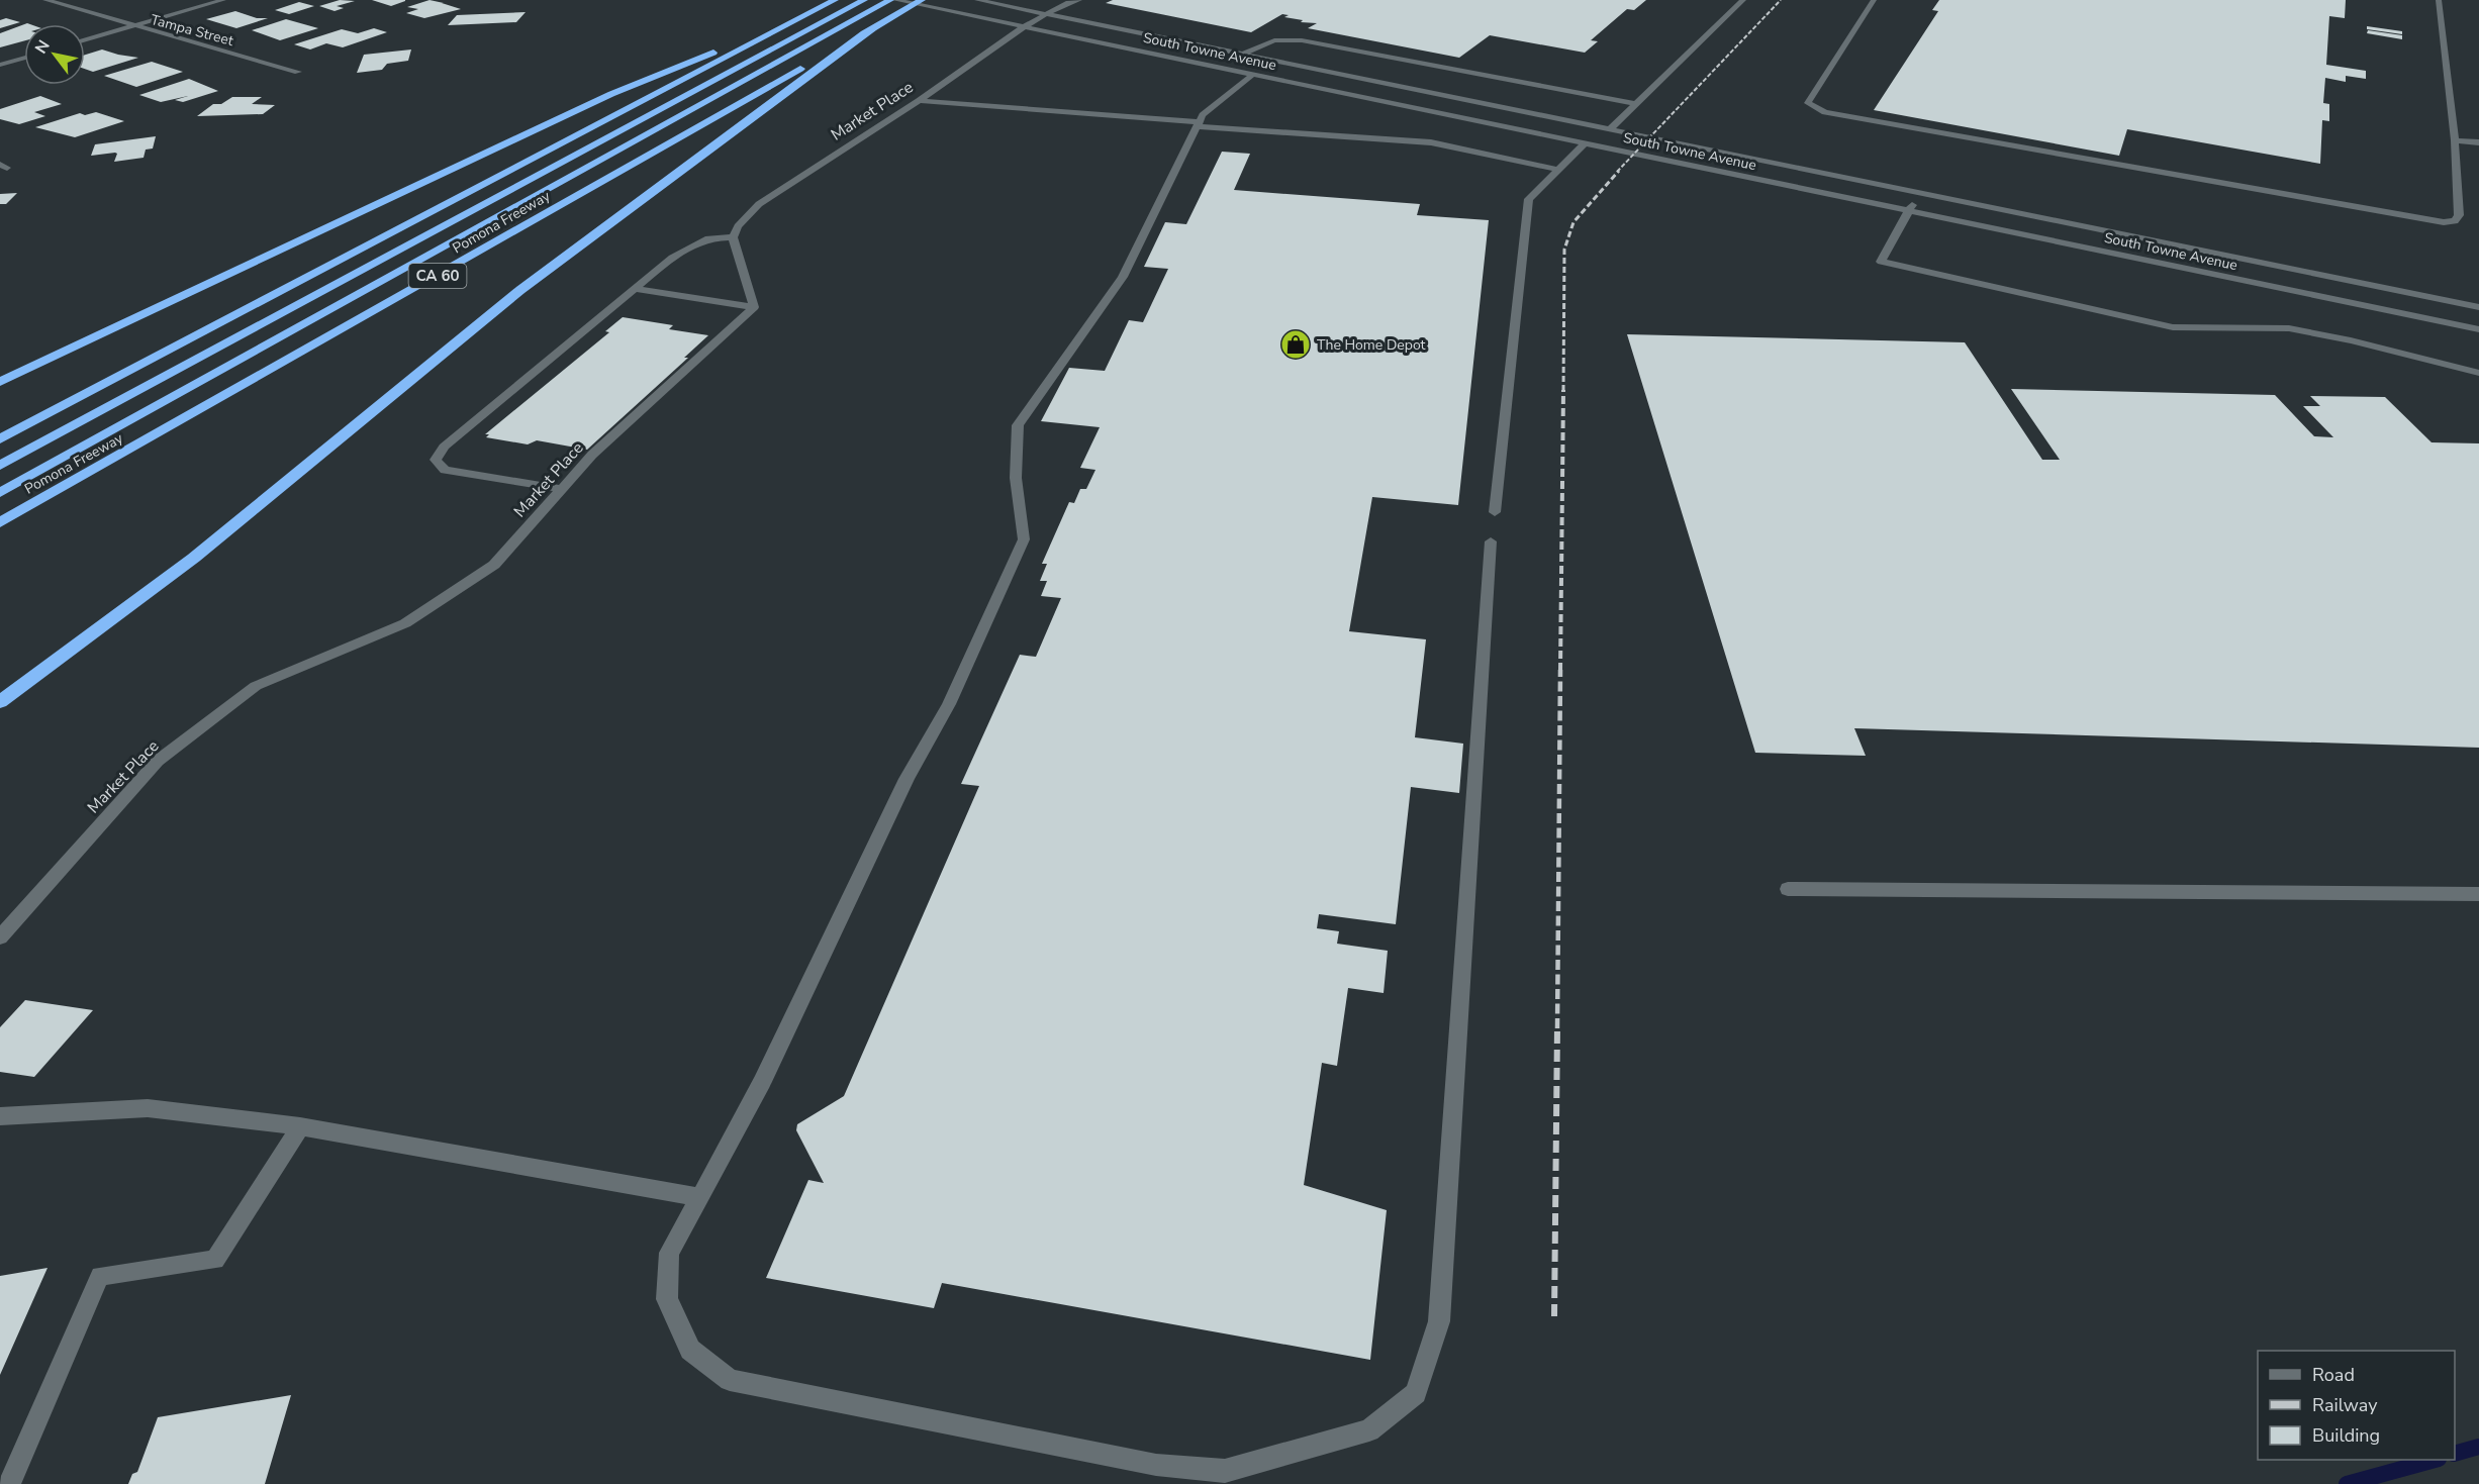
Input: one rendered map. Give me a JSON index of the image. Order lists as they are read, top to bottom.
{
  "streets": {
    "highway": ["Pomona Freeway", "CA 60"],
    "street": ["Tampa Street", "South Towne Avenue", "Market Place"]
  },
  "crossings": [
    ["South Towne Avenue", "Market Place"]
  ],
  "places": {
    "shop": ["The Home Depot"]
  },
  "legend": ["Road", "Railway", "Building"],
  "north": "top left"
}
